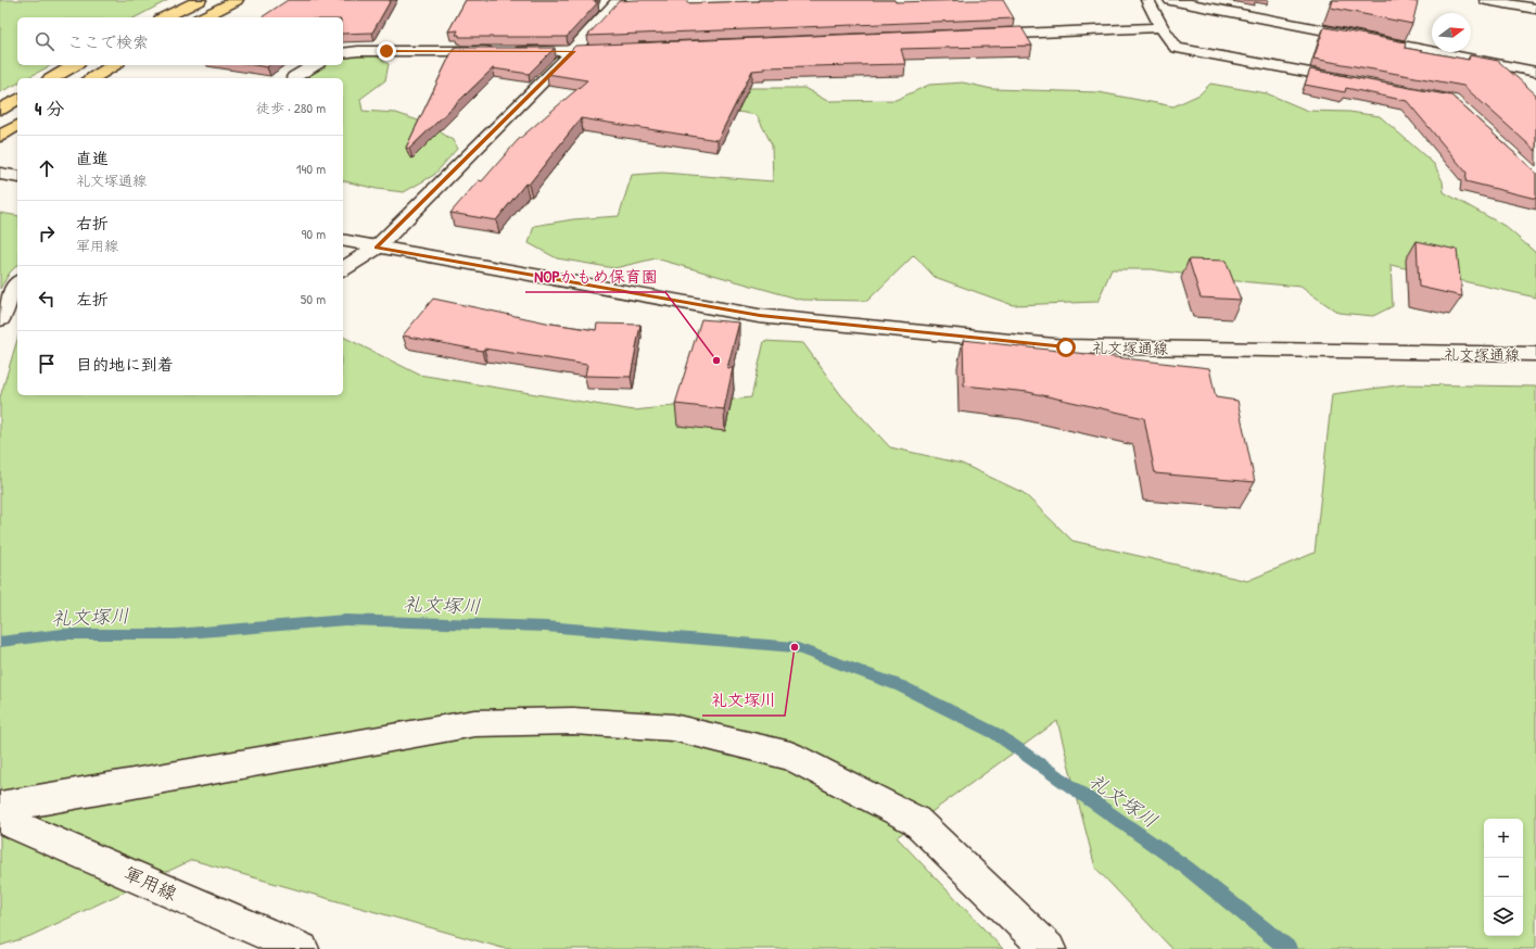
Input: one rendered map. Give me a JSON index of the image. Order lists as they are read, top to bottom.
{
  "streets": {
    "street": ["礼文塚通線", "軍用線"]
  },
  "water": ["礼文塚川"],
  "places": ["NOPかもめ保育園", "礼文塚川"],
  "north": "right",
  "page": {
    "search": "ここで検索",
    "heading": ["4 分", "徒歩 · 280 m"],
    "list": [
      ["直進", "礼文塚通線", "140 m"],
      ["右折", "軍用線", "90 m"],
      ["左折", "50 m"],
      "目的地に到着"
    ],
    "map_buttons": ["+", "−"]
  }
}
